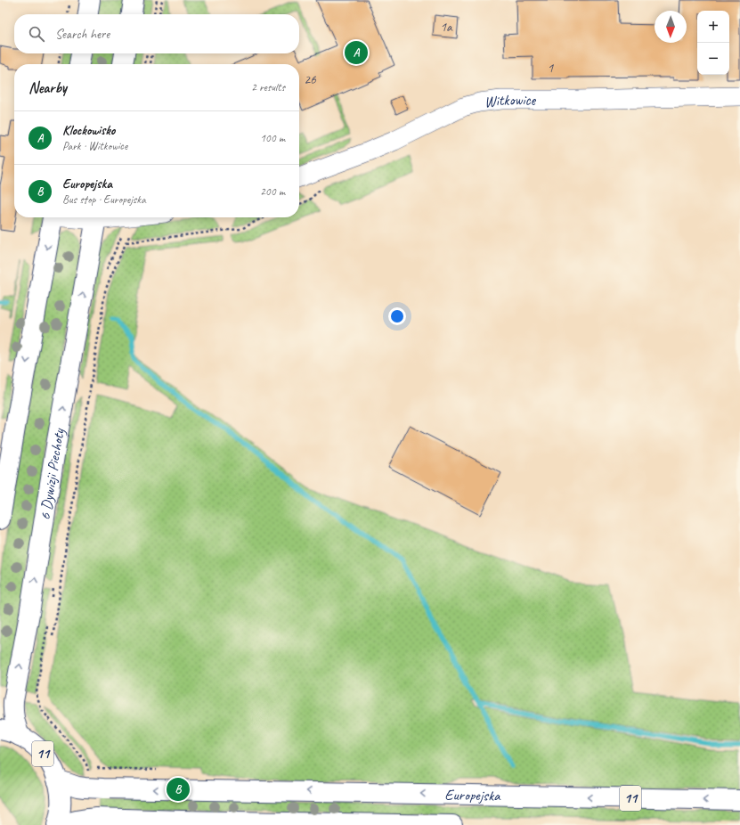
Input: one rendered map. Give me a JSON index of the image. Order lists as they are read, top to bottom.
{
  "streets": {
    "main road": ["6 Dywizji Piechoty", "11", "Europejska"],
    "street": ["Witkowice"]
  },
  "crossings": [
    ["6 Dywizji Piechoty", "11"],
    ["11", "Europejska"]
  ],
  "house_numbers": ["1a", "1", "26"],
  "north": "bottom",
  "page": {
    "map_buttons": ["+", "−"],
    "search": "Search here",
    "pins": ["A", "B"],
    "heading": ["Nearby", "2 results"],
    "list": [
      {
        "mark": "A",
        "name": "Klockowisko",
        "note": "Park · Witkowice",
        "value": "100 m"
      },
      {
        "mark": "B",
        "name": "Europejska",
        "note": "Bus stop · Europejska",
        "value": "200 m"
      }
    ]
  }
}
